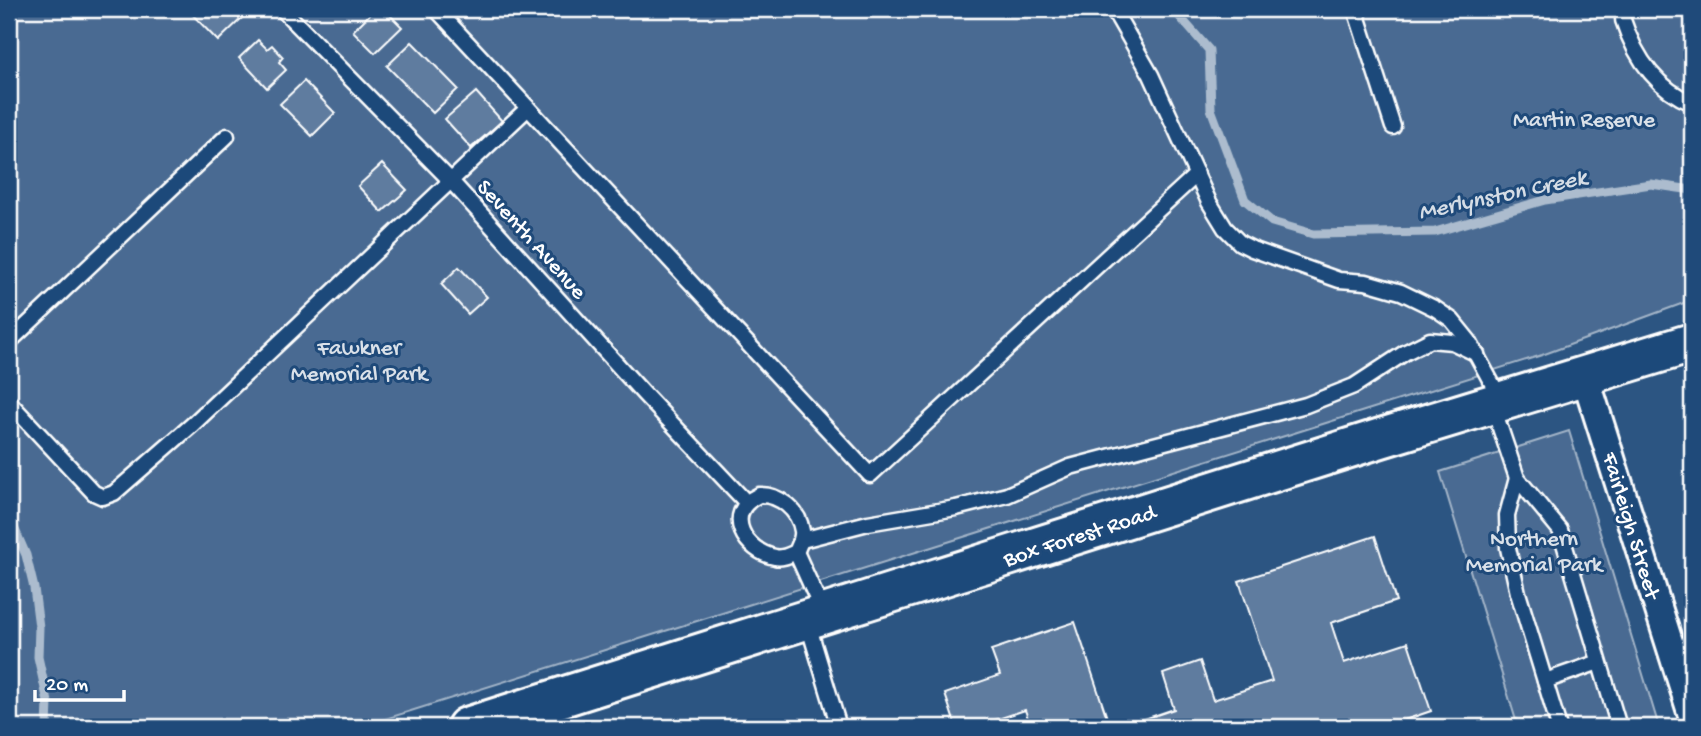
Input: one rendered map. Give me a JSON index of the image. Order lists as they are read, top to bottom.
{
  "streets": {
    "street": ["Fairleigh Street", "Box Forest Road"],
    "lane": ["Seventh Avenue"]
  },
  "crossings": [
    ["Fairleigh Street", "Box Forest Road"]
  ],
  "water": ["Merlynston Creek"],
  "parks": ["Martin Reserve", "Fawkner Memorial Park", "Northern Memorial Park"],
  "scale_bar": "20 m"
}
